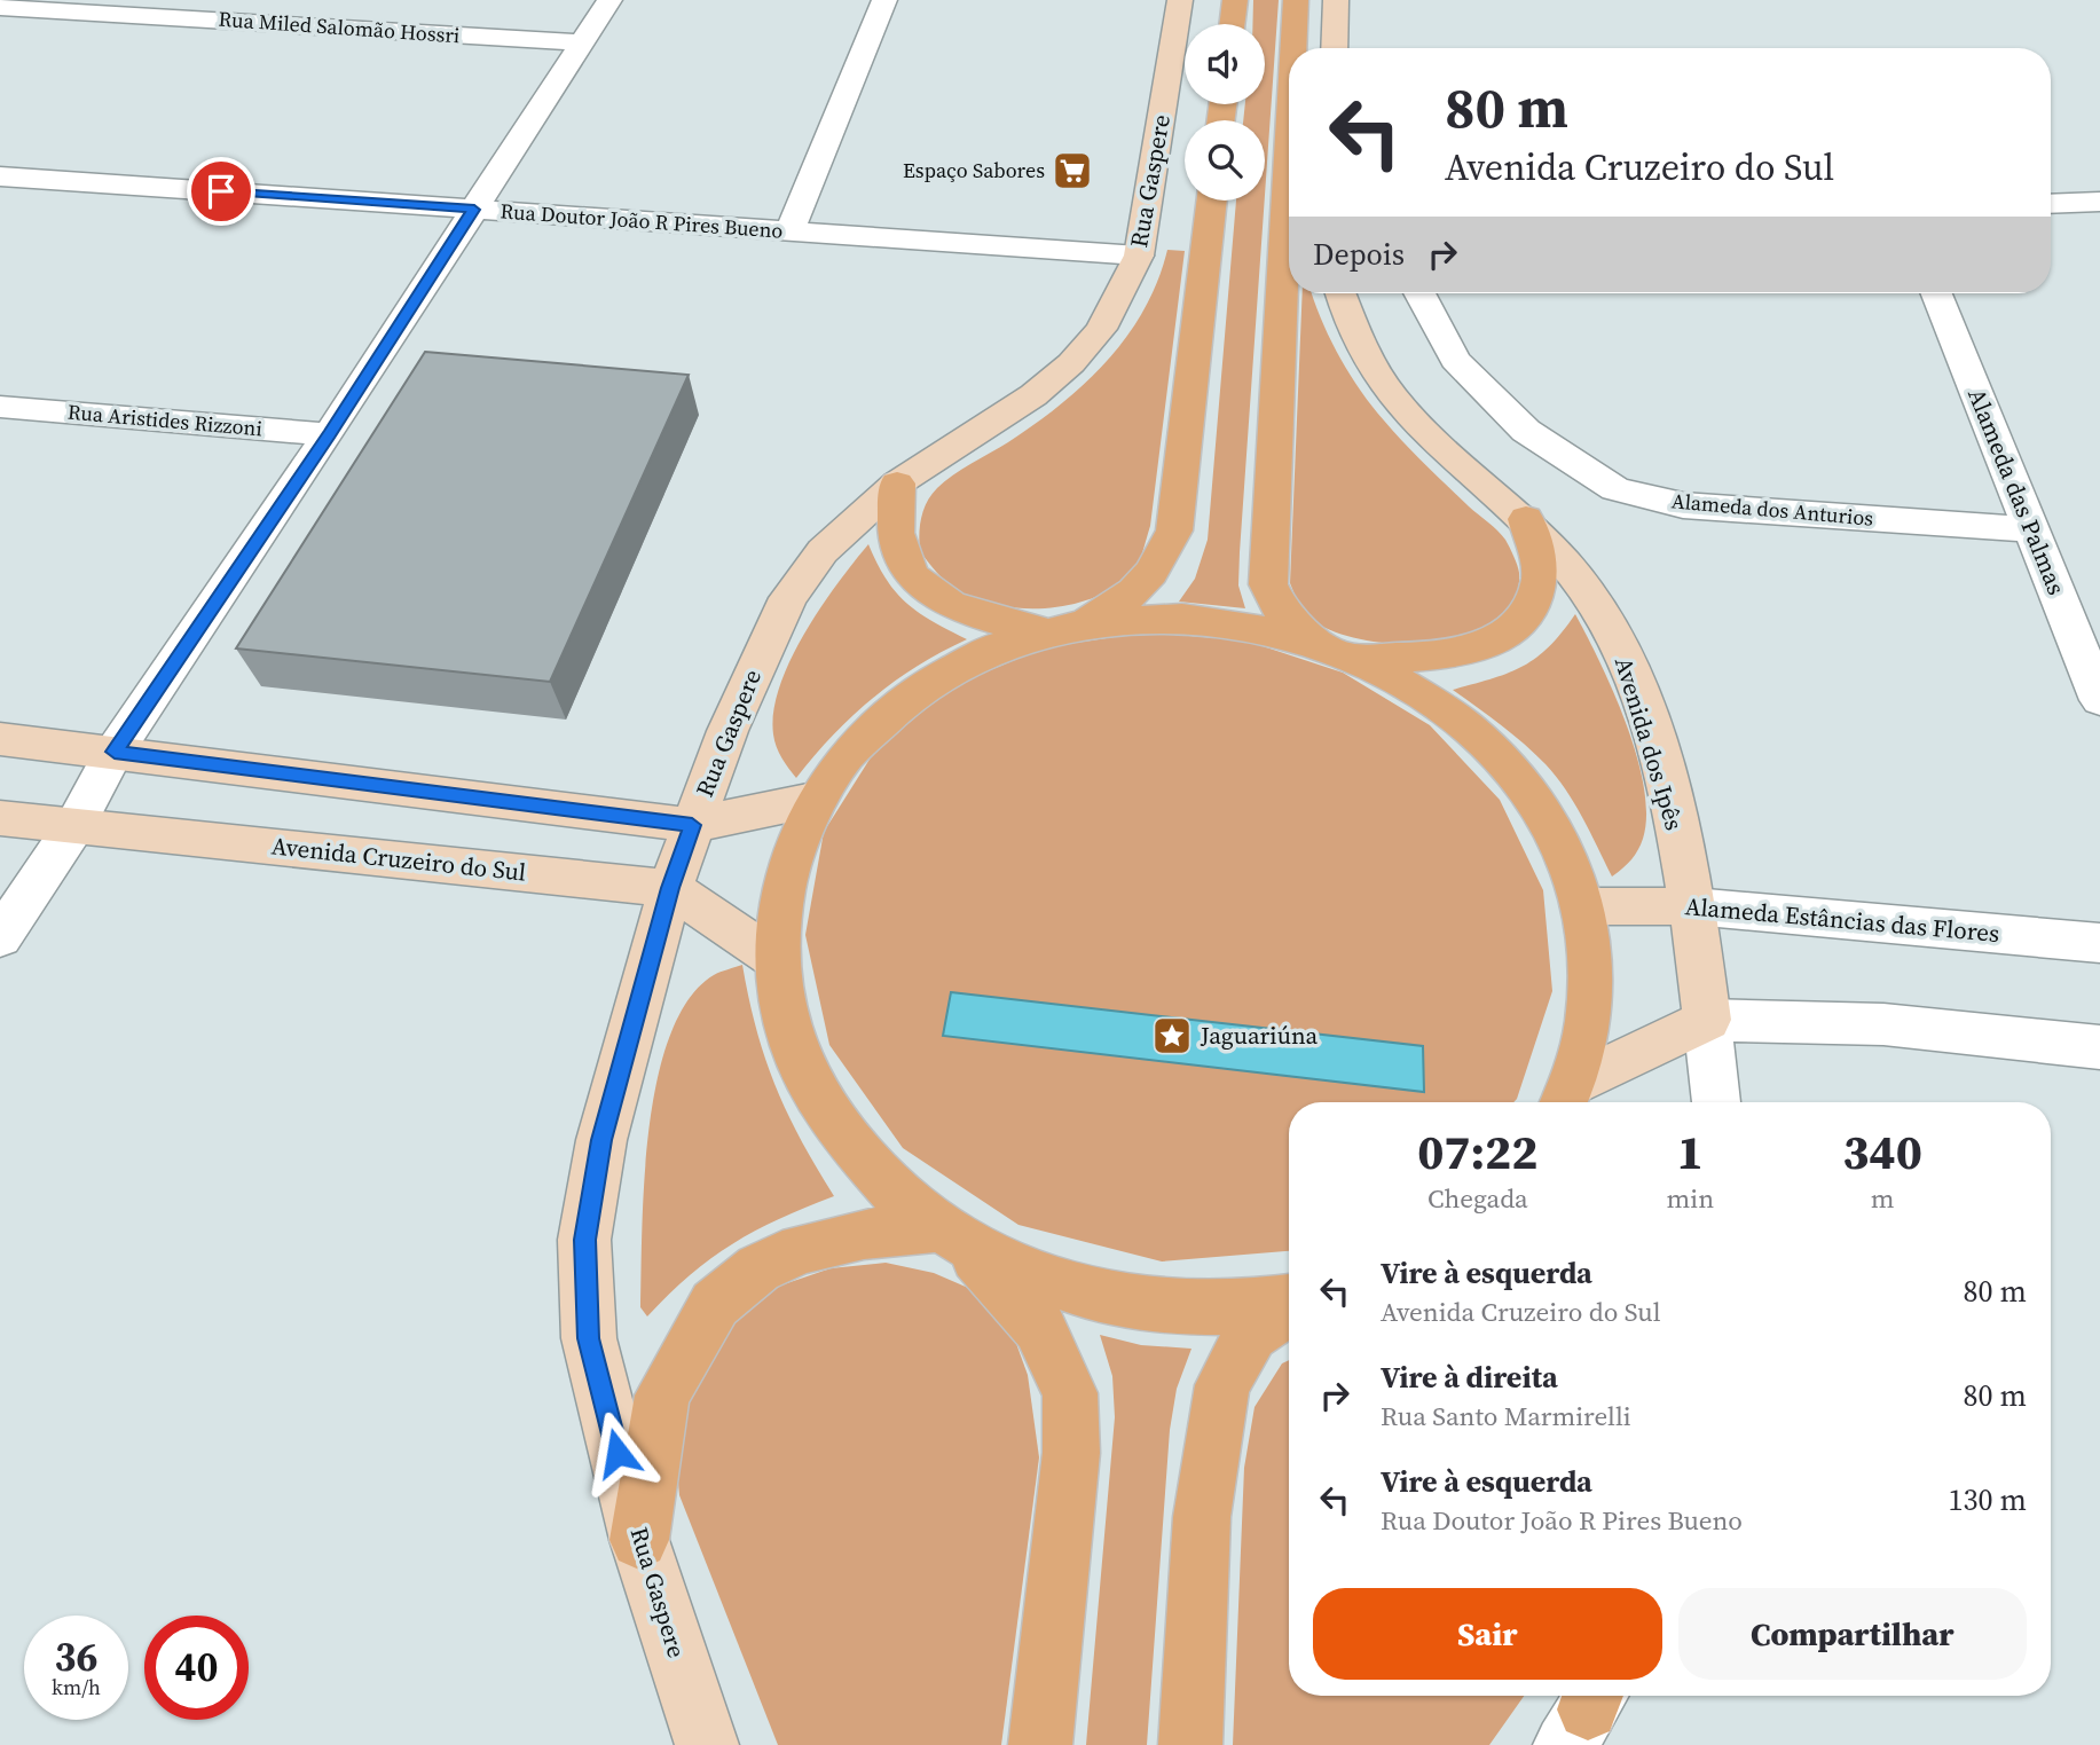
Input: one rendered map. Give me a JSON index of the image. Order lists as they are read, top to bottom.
{
  "streets": {
    "street": [
      "Rua Miled Salomão Hossri",
      "Rua Gaspere",
      "Rua Doutor João R Pires Bueno",
      "Rua Aristides Rizzoni",
      "Alameda das Palmas",
      "Alameda dos Anturios",
      "Avenida dos Ipês",
      "Avenida Cruzeiro do Sul",
      "Alameda Estâncias das Flores"
    ]
  },
  "crossings": [
    ["Rua Gaspere", "Rua Doutor João R Pires Bueno"],
    ["Rua Gaspere", "Avenida Cruzeiro do Sul"],
    ["Alameda das Palmas", "Alameda dos Anturios"],
    ["Avenida dos Ipês", "Alameda Estâncias das Flores"]
  ],
  "places": {
    "supermarket": ["Espaço Sabores"],
    "place": ["Jaguariúna"]
  },
  "page": {
    "turn": ["80 m", "Avenida Cruzeiro do Sul"],
    "then": "Depois",
    "eta": [
      "07:22",
      "Chegada",
      "1",
      "min",
      "340",
      "m"
    ],
    "list": [
      {
        "name": "Vire à esquerda",
        "note": "Avenida Cruzeiro do Sul",
        "value": "80 m"
      },
      {
        "name": "Vire à direita",
        "note": "Rua Santo Marmirelli",
        "value": "80 m"
      },
      {
        "name": "Vire à esquerda",
        "note": "Rua Doutor João R Pires Bueno",
        "value": "130 m"
      }
    ],
    "buttons": ["Sair", "Compartilhar"],
    "speed": "36 km/h",
    "limit": "40"
  }
}
